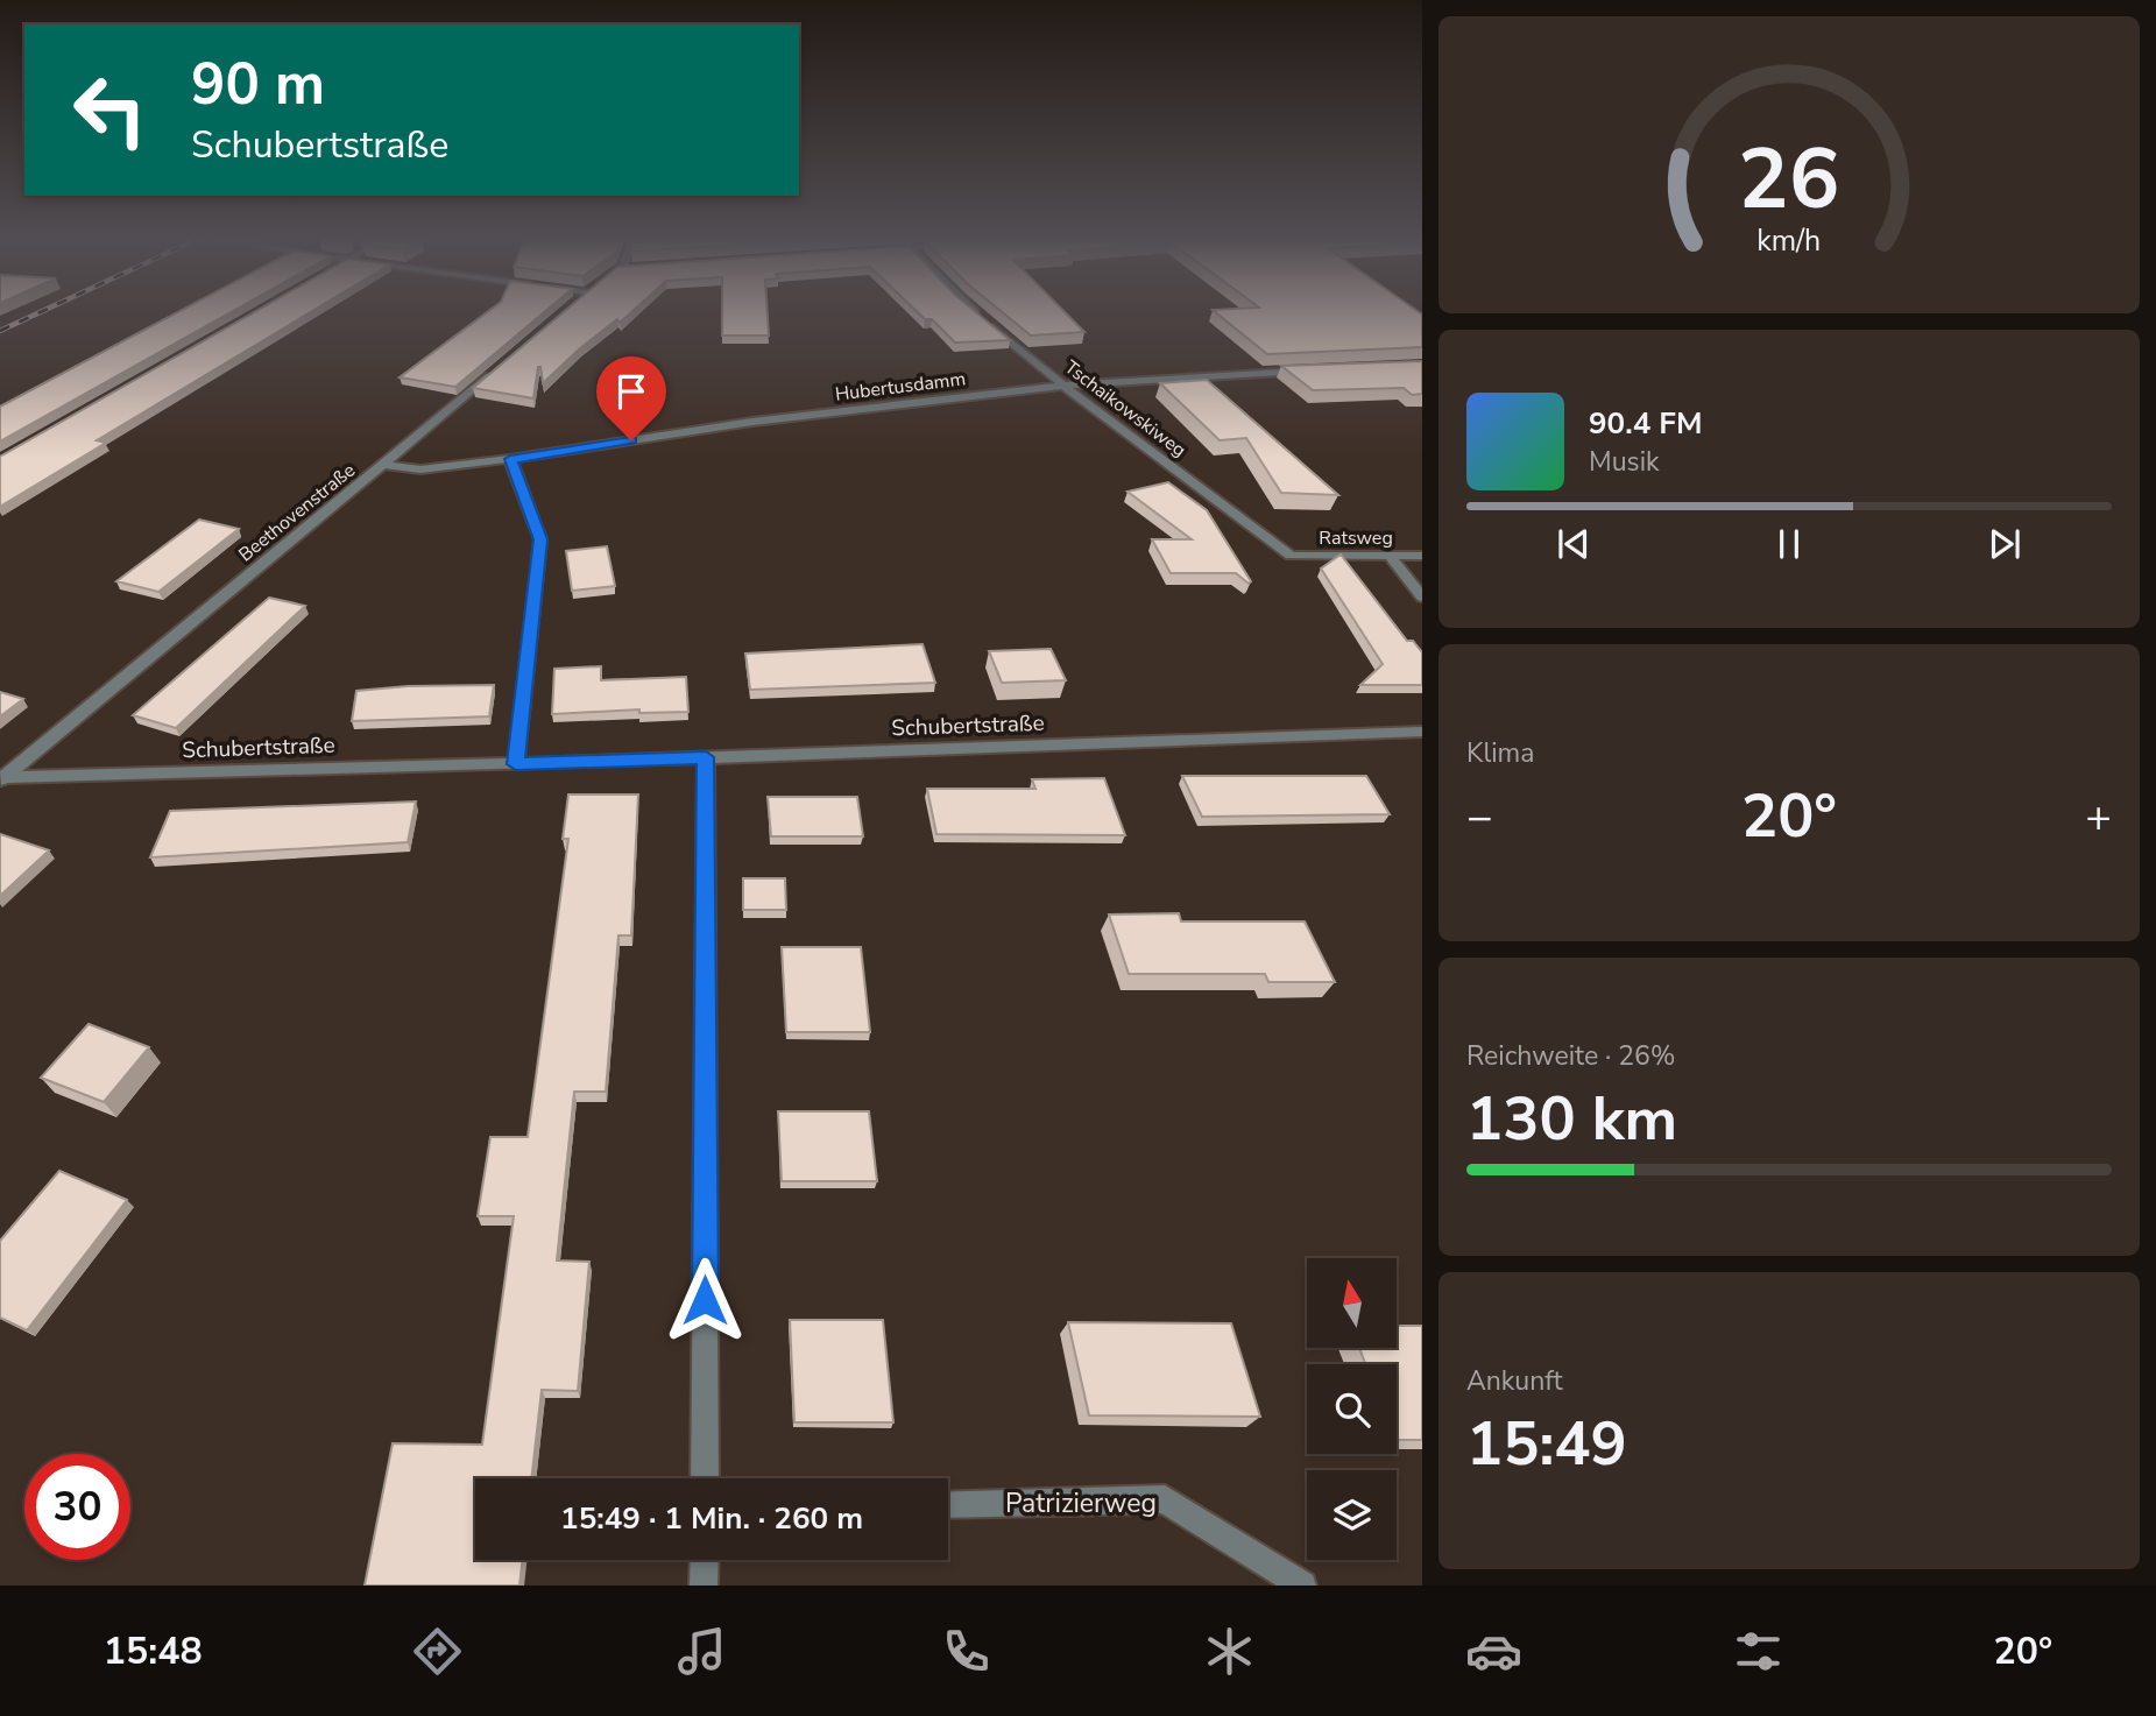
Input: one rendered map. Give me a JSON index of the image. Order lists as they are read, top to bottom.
{
  "streets": {
    "street": [
      "Hubertusdamm",
      "Tschaikowskiweg",
      "Beethovenstraße",
      "Ratsweg",
      "Schubertstraße",
      "Patrizierweg"
    ]
  },
  "crossings": [
    ["Hubertusdamm", "Tschaikowskiweg"],
    ["Hubertusdamm", "Beethovenstraße"],
    ["Tschaikowskiweg", "Ratsweg"],
    ["Beethovenstraße", "Schubertstraße"]
  ],
  "north": "top",
  "page": {
    "turn": ["90 m", "Schubertstraße"],
    "song": ["90.4 FM", "Musik"],
    "tile": [
      "Klima",
      ["Reichweite · 26%", "130 km"],
      ["Ankunft", "15:49"]
    ],
    "heat": ["−", "20°", "+"],
    "limit": "30",
    "trip": "15:49 · 1 Min. · 260 m",
    "tabs": ["15:48", "20°"],
    "gauge": ["26", "km/h"]
  }
}
